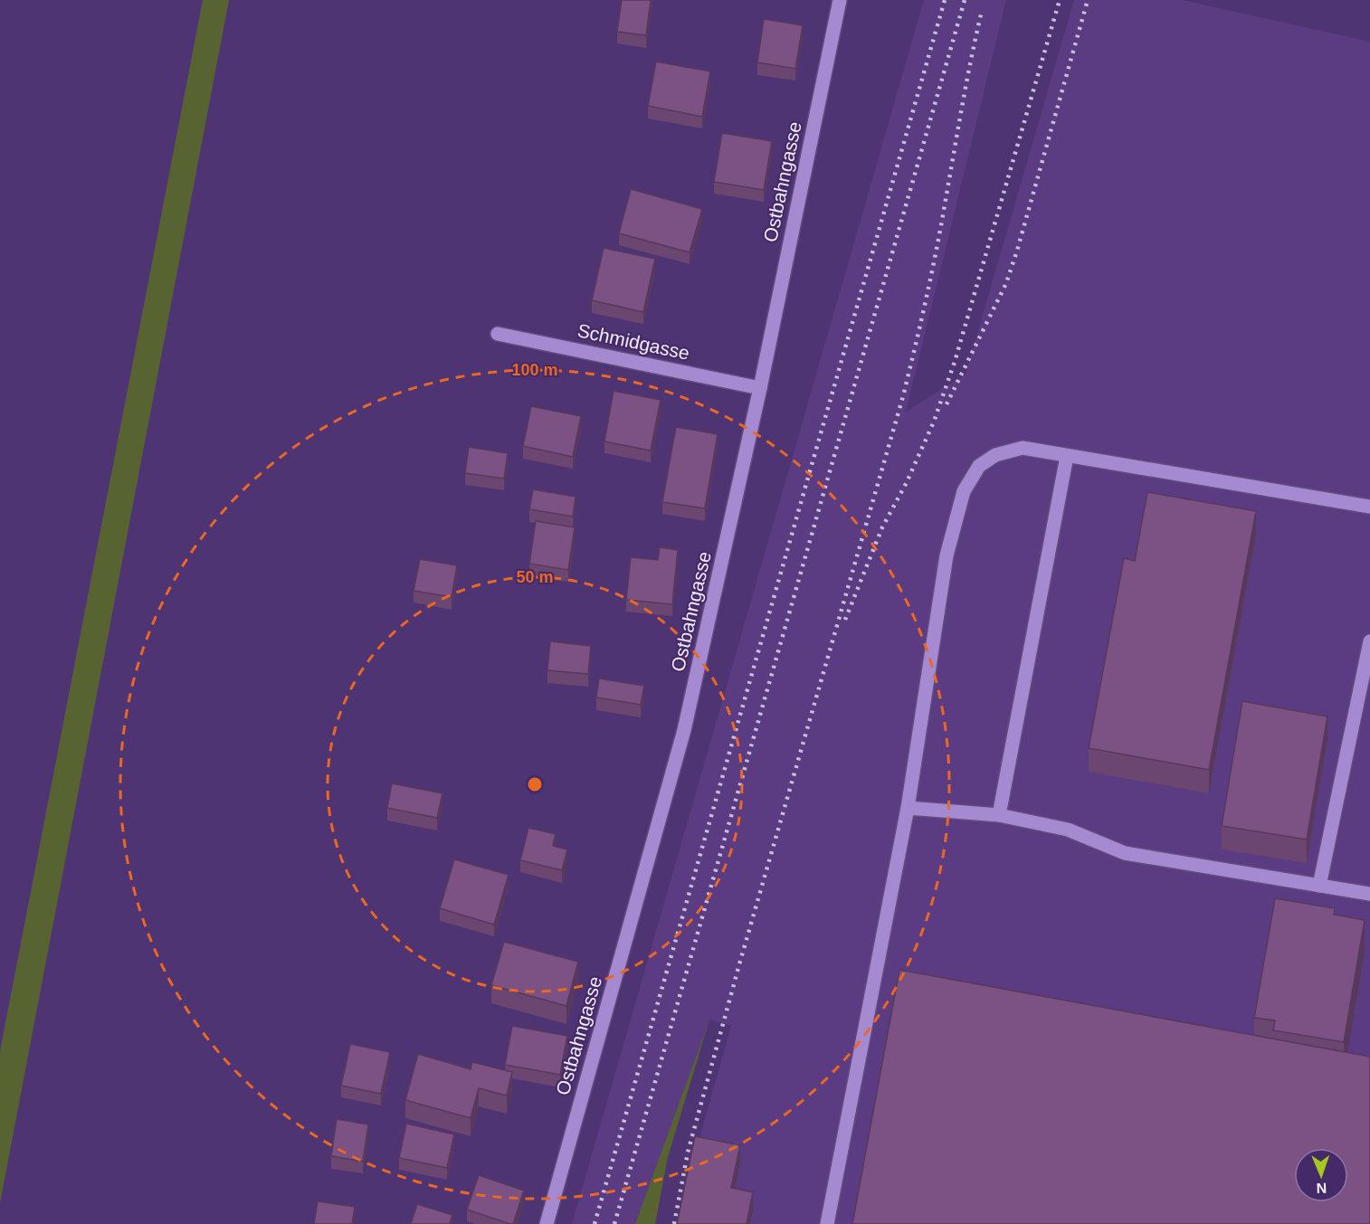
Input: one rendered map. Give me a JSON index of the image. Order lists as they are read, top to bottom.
{
  "streets": {
    "street": ["Ostbahngasse", "Schmidgasse"]
  },
  "crossings": [
    ["Ostbahngasse", "Schmidgasse"]
  ],
  "north": "bottom",
  "rings": ["100 m", "50 m"]
}
